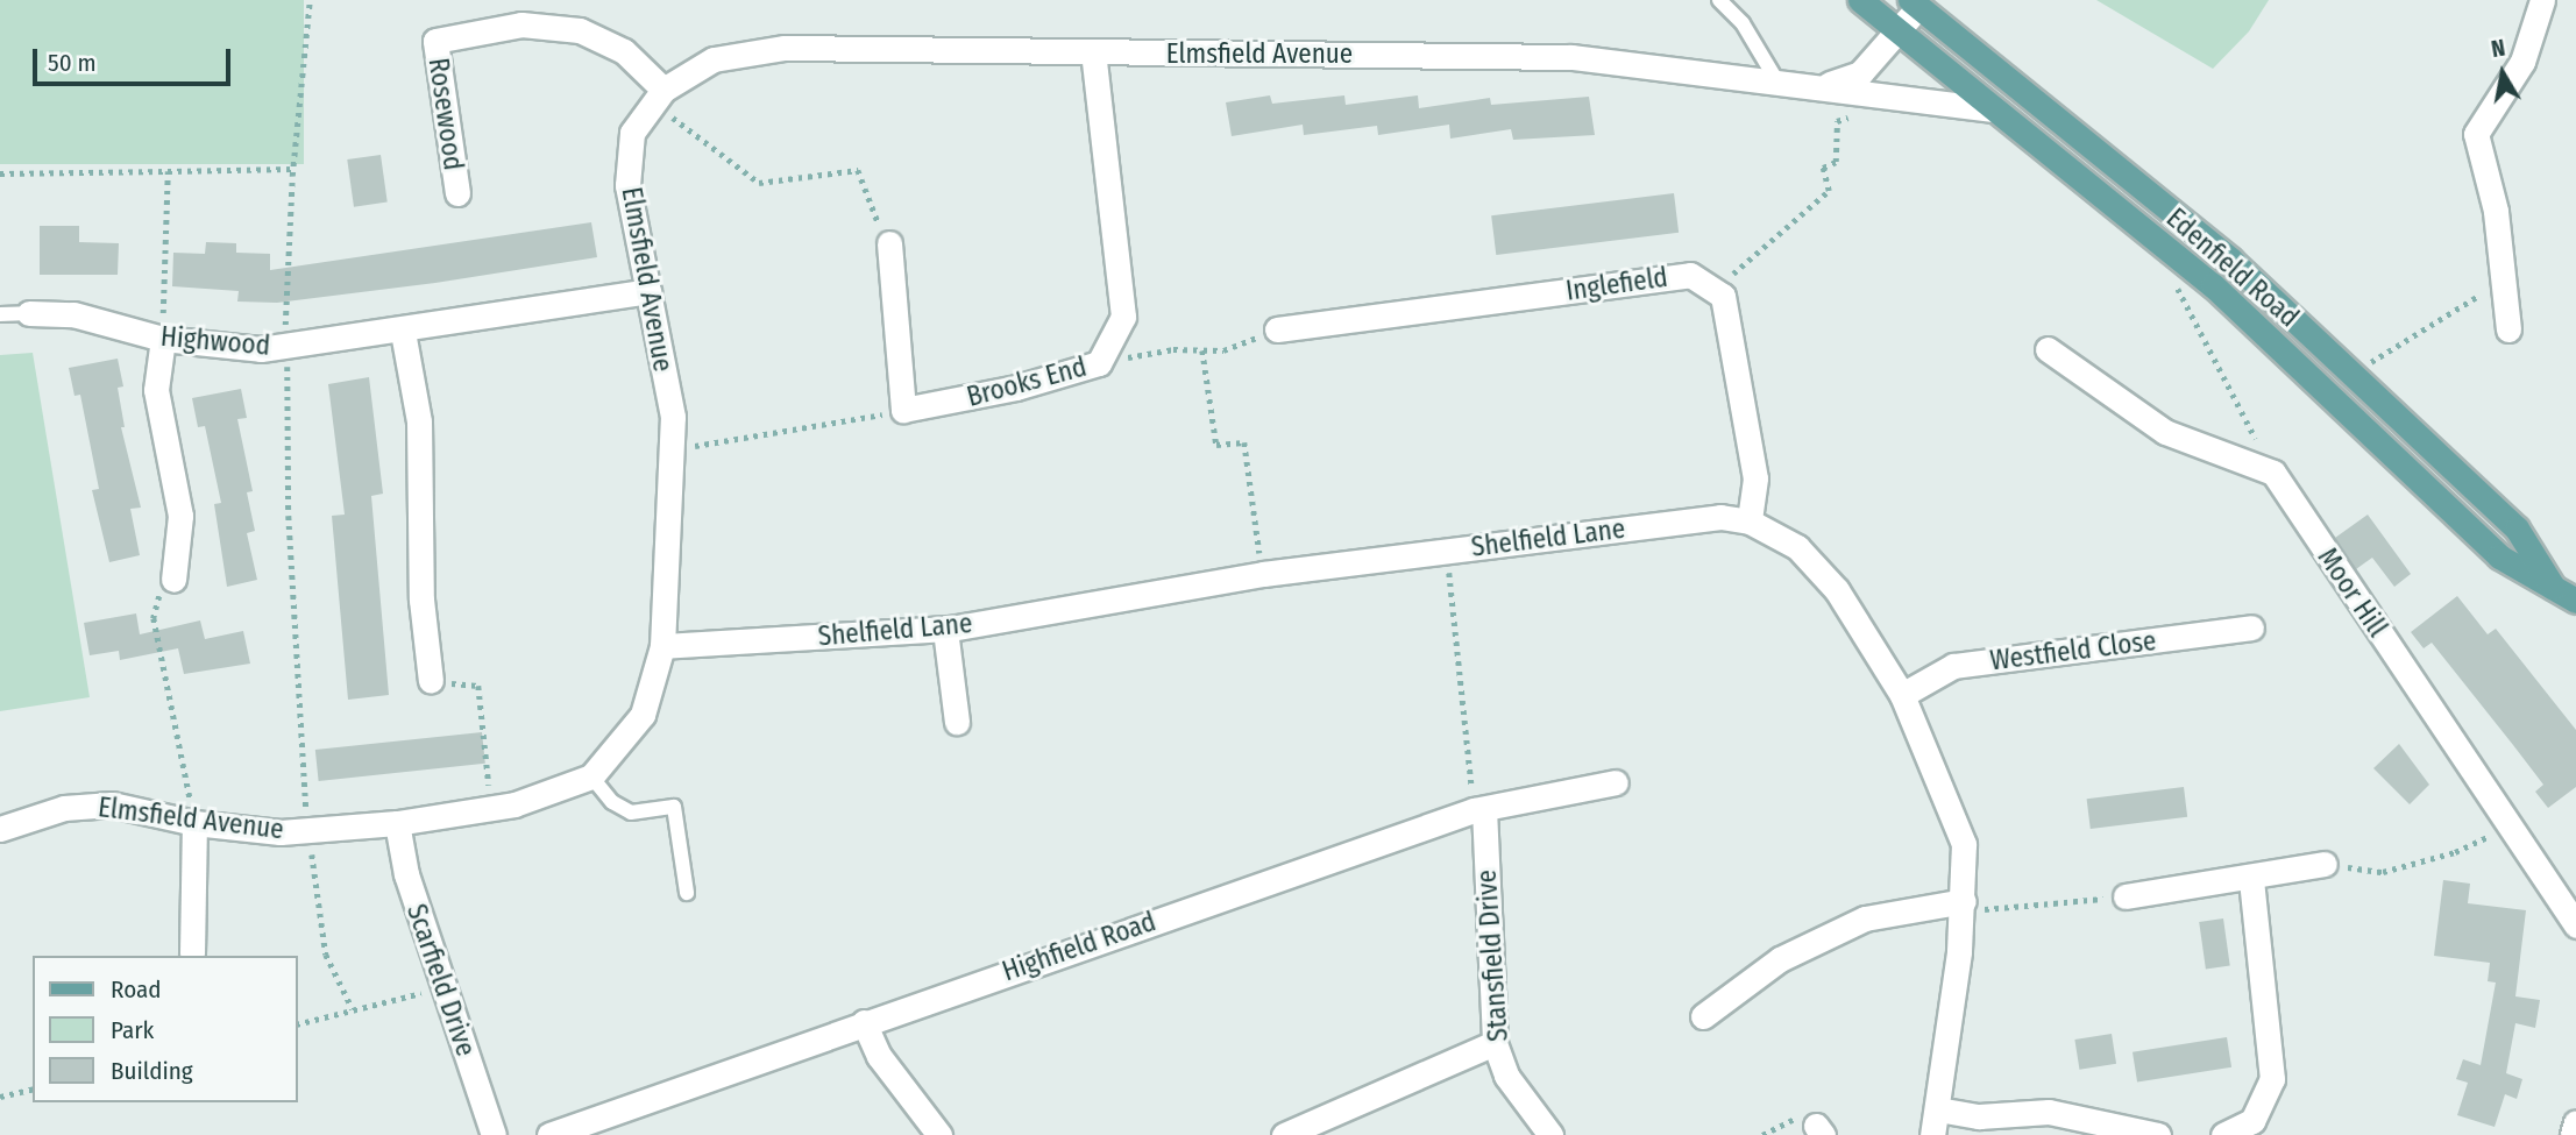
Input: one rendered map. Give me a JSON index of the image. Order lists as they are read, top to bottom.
{
  "streets": {
    "main road": ["Edenfield Road"],
    "street": [
      "Elmsfield Avenue",
      "Rosewood",
      "Inglefield",
      "Highwood",
      "Brooks End",
      "Shelfield Lane",
      "Moor Hill",
      "Westfield Close",
      "Highfield Road",
      "Stansfield Drive",
      "Scarfield Drive"
    ]
  },
  "crossings": [
    ["Elmsfield Avenue", "Rosewood"],
    ["Elmsfield Avenue", "Edenfield Road"],
    ["Elmsfield Avenue", "Highwood"],
    ["Elmsfield Avenue", "Brooks End"],
    ["Elmsfield Avenue", "Shelfield Lane"],
    ["Elmsfield Avenue", "Scarfield Drive"],
    ["Shelfield Lane", "Westfield Close"],
    ["Highfield Road", "Stansfield Drive"]
  ],
  "legend": ["Road", "Park", "Building"],
  "scale_bar": "50 m",
  "north": "top"
}
